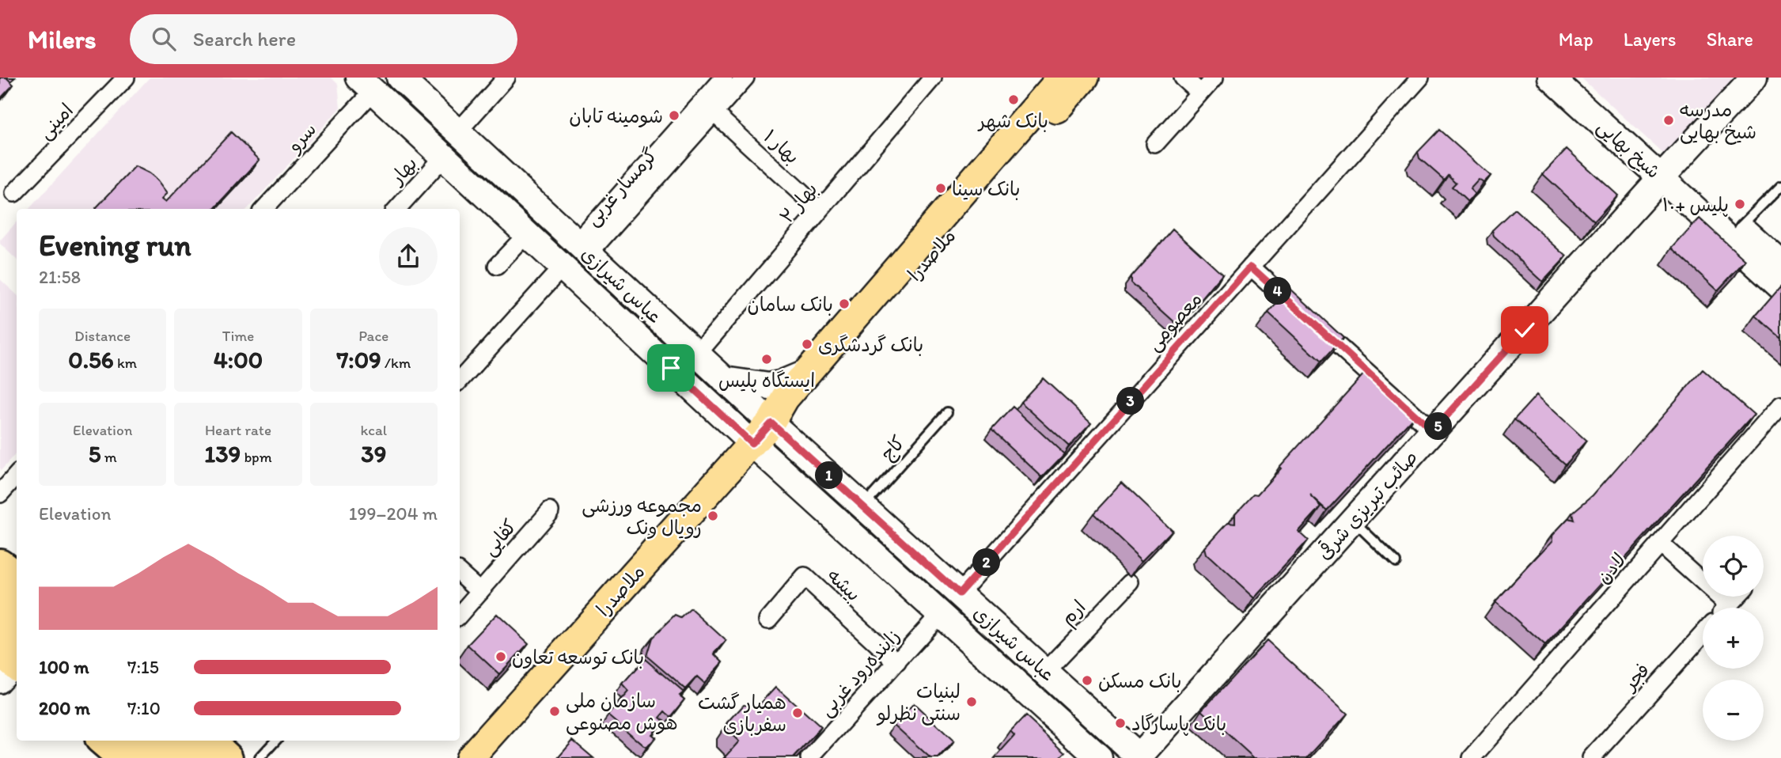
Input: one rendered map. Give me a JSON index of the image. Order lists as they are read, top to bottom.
{
  "streets": {
    "main road": [
      "شیخ بهایی",
      "ملاصدرا",
      "عباس شیرازی",
      "صائب تبریزی شرقی"
    ],
    "street": [
      "امینی",
      "سرو",
      "بهار ۱",
      "بهار",
      "گرمسار غربی",
      "بهار ۲",
      "معصومی",
      "کفایی",
      "لادن",
      "بیشه",
      "ارم",
      "زاینده‌رود غربی",
      "فجر"
    ],
    "lane": ["کاج"]
  },
  "crossings": [
    ["سرو", "عباس شیرازی"],
    ["بهار ۱", "گرمسار غربی"],
    ["بهار ۱", "بهار ۲"],
    ["شیخ بهایی", "صائب تبریزی شرقی"],
    ["بهار", "عباس شیرازی"],
    ["گرمسار غربی", "عباس شیرازی"],
    ["بهار ۲", "عباس شیرازی"],
    ["ملاصدرا", "عباس شیرازی"],
    ["عباس شیرازی", "معصومی"],
    ["عباس شیرازی", "کاج"],
    ["عباس شیرازی", "صائب تبریزی شرقی"],
    ["عباس شیرازی", "ارم"],
    ["عباس شیرازی", "زاینده‌رود غربی"],
    ["بیشه", "زاینده‌رود غربی"]
  ],
  "places": [
    "بانک شهر",
    "شومینه تابان",
    "مدرسه شیخ بهایی",
    "بانک سینا",
    "پلیس +۱۰",
    "بانک سامان",
    "بانک گردشگری",
    "ایستگاه پلیس",
    "مجموعه ورزشی رویال ونک",
    "بانک توسعه تعاون",
    "بانک مسکن",
    "لبنیات سنتی نظرلو",
    "سازمان ملی هوش مصنوعی",
    "همیار گشت سفربازی",
    "بانک پاسارگاد"
  ],
  "page": {
    "header": "Milers",
    "search": "Search here",
    "nav": ["Map", "Layers", "Share"],
    "heading": ["Evening run", "21:58"],
    "pins": [
      "4",
      "3",
      "5",
      "1",
      "2"
    ],
    "stats": [
      ["Distance", "0.56 km"],
      ["Time", "4:00"],
      ["Pace", "7:09 /km"],
      ["Elevation", "5 m"],
      ["Heart rate", "139 bpm"],
      ["kcal", "39"]
    ],
    "chart": ["Elevation", "199–204 m"],
    "map_buttons": ["+", "−"],
    "list": [
      {
        "name": "100 m",
        "note": "7:15"
      },
      {
        "name": "200 m",
        "note": "7:10"
      }
    ]
  }
}
